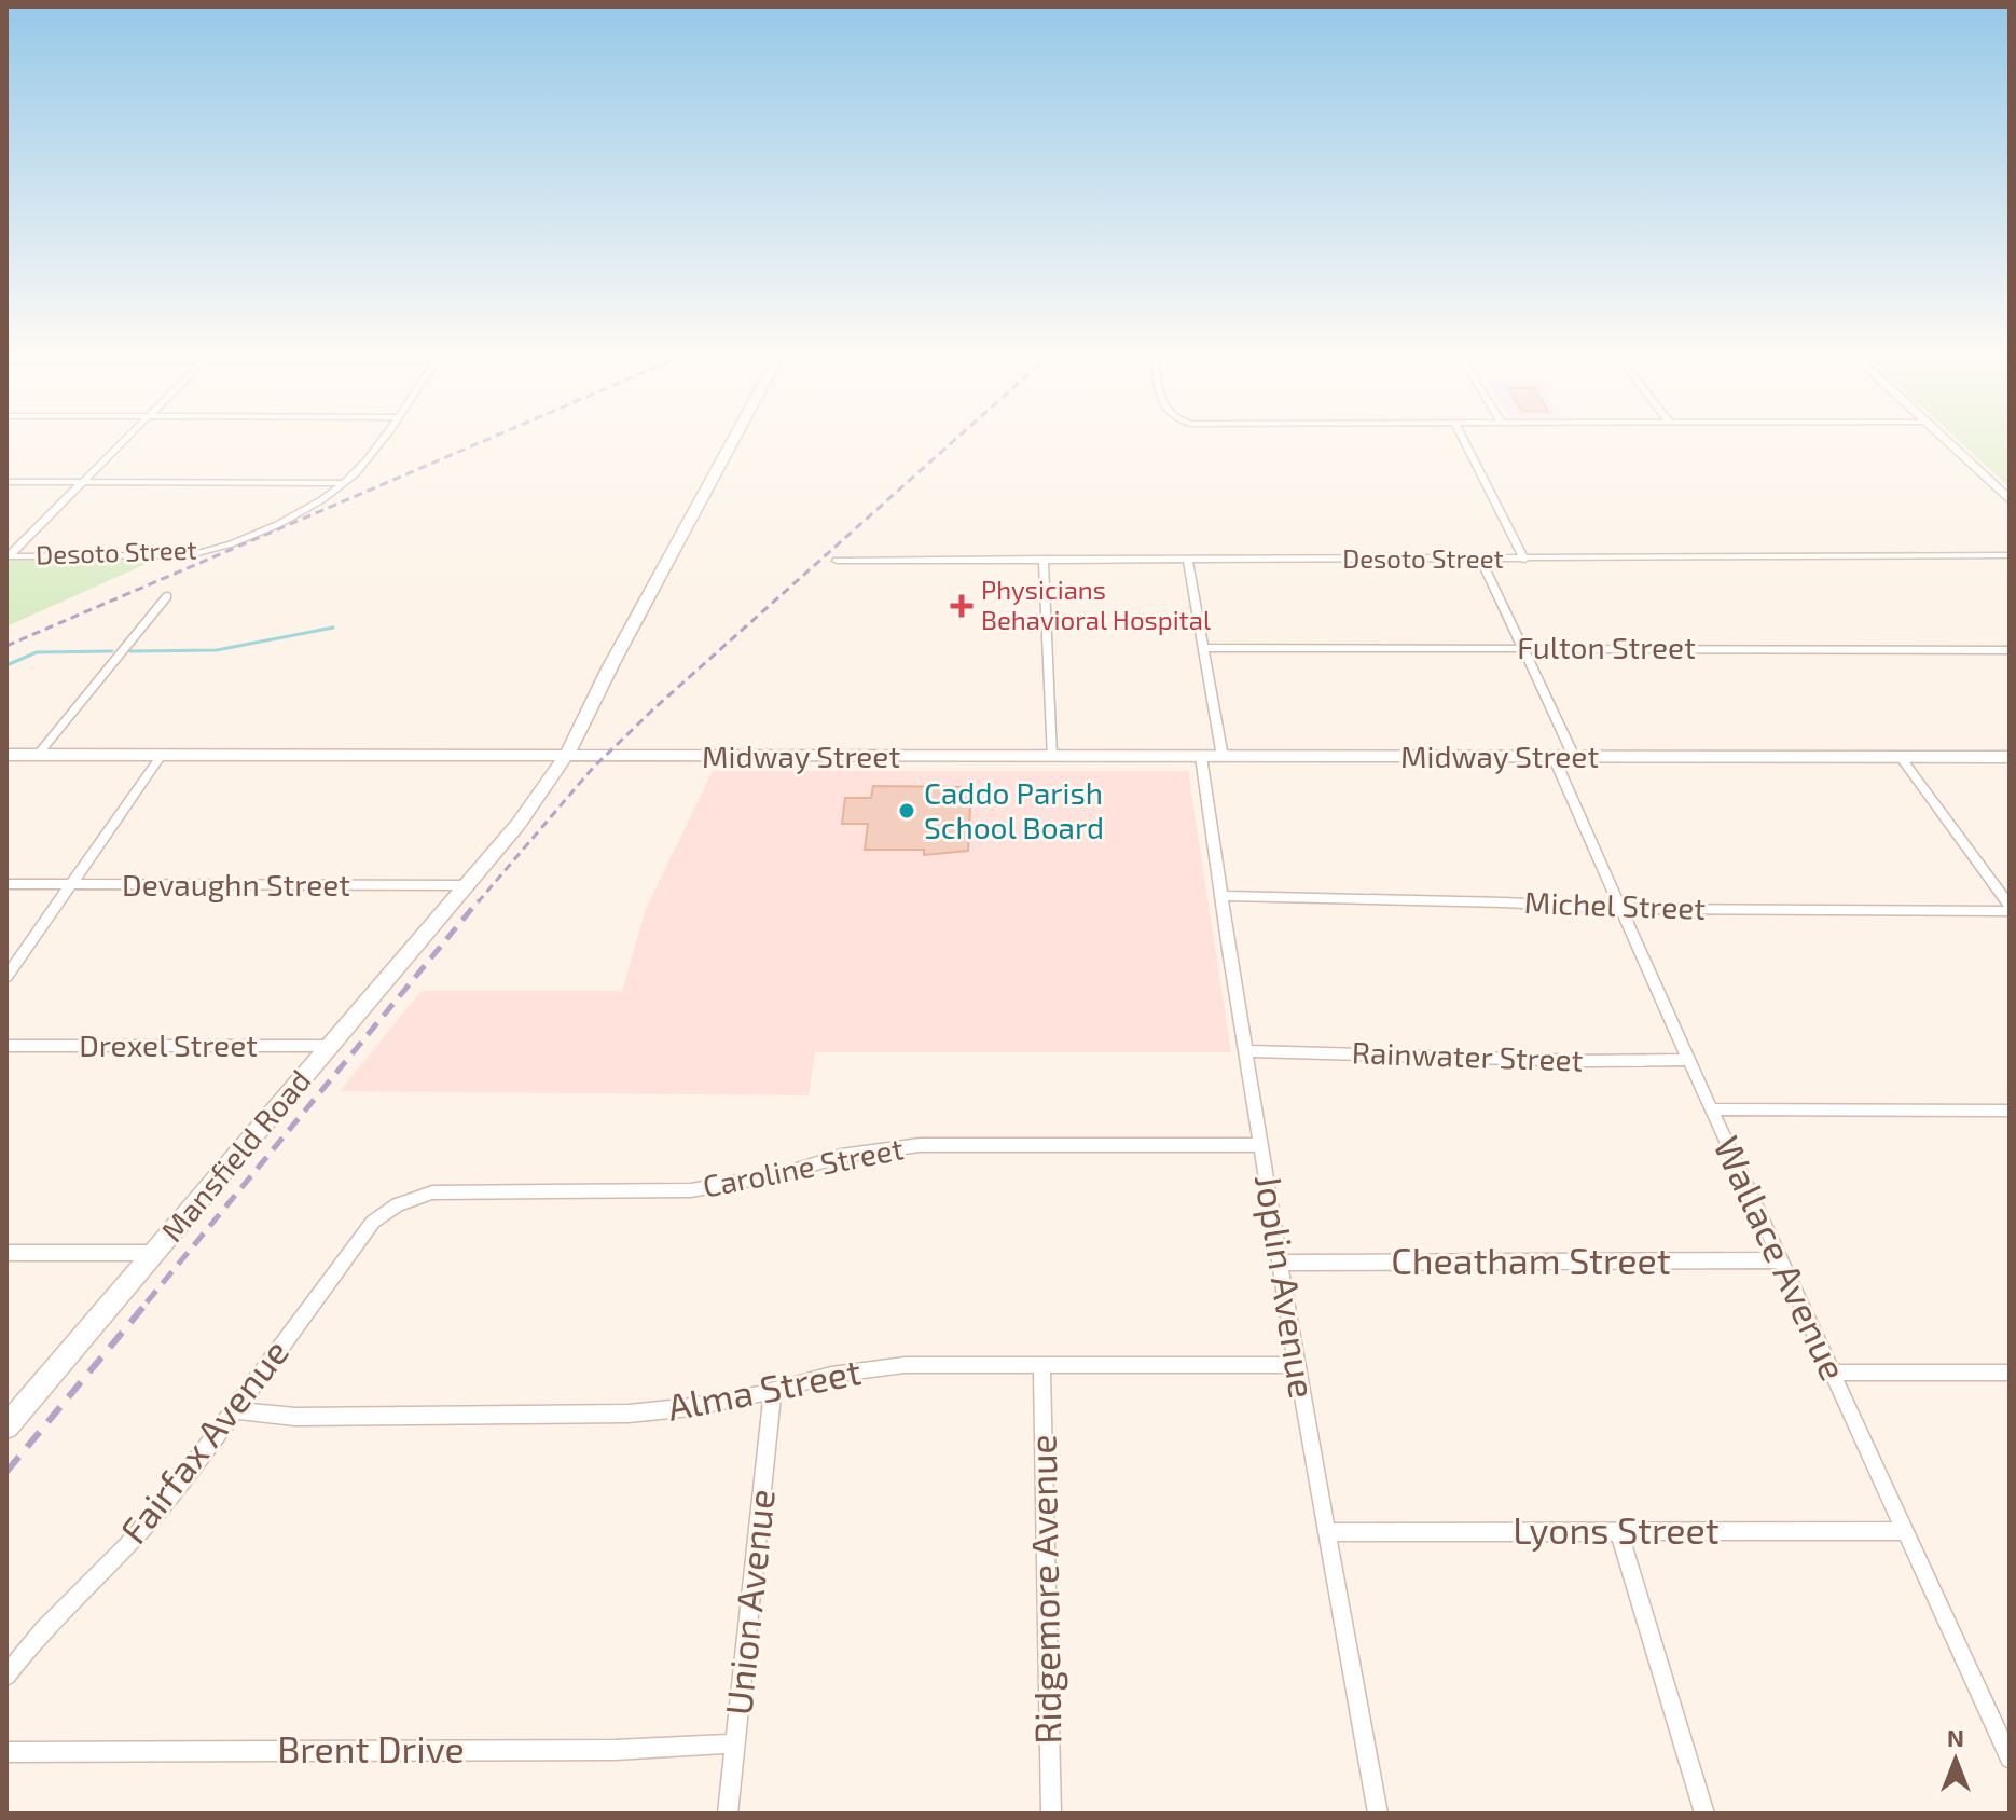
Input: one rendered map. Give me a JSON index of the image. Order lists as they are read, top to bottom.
{
  "streets": {
    "street": [
      "Desoto Street",
      "Fulton Street",
      "Midway Street",
      "Devaughn Street",
      "Michel Street",
      "Drexel Street",
      "Rainwater Street",
      "Mansfield Road",
      "Caroline Street",
      "Wallace Avenue",
      "Cheatham Street",
      "Joplin Avenue",
      "Alma Street",
      "Fairfax Avenue",
      "Lyons Street",
      "Ridgemore Avenue",
      "Union Avenue",
      "Brent Drive"
    ]
  },
  "crossings": [
    ["Midway Street", "Mansfield Road"],
    ["Midway Street", "Wallace Avenue"],
    ["Midway Street", "Joplin Avenue"],
    ["Devaughn Street", "Mansfield Road"],
    ["Michel Street", "Wallace Avenue"],
    ["Michel Street", "Joplin Avenue"],
    ["Drexel Street", "Mansfield Road"],
    ["Rainwater Street", "Wallace Avenue"],
    ["Rainwater Street", "Joplin Avenue"],
    ["Caroline Street", "Joplin Avenue"],
    ["Caroline Street", "Fairfax Avenue"],
    ["Wallace Avenue", "Cheatham Street"],
    ["Wallace Avenue", "Lyons Street"],
    ["Cheatham Street", "Joplin Avenue"],
    ["Joplin Avenue", "Alma Street"],
    ["Joplin Avenue", "Lyons Street"],
    ["Alma Street", "Fairfax Avenue"],
    ["Alma Street", "Ridgemore Avenue"],
    ["Alma Street", "Union Avenue"],
    ["Union Avenue", "Brent Drive"]
  ],
  "places": {
    "health": ["Physicians Behavioral Hospital"],
    "other": ["Caddo Parish School Board"]
  },
  "north": "top"
}
